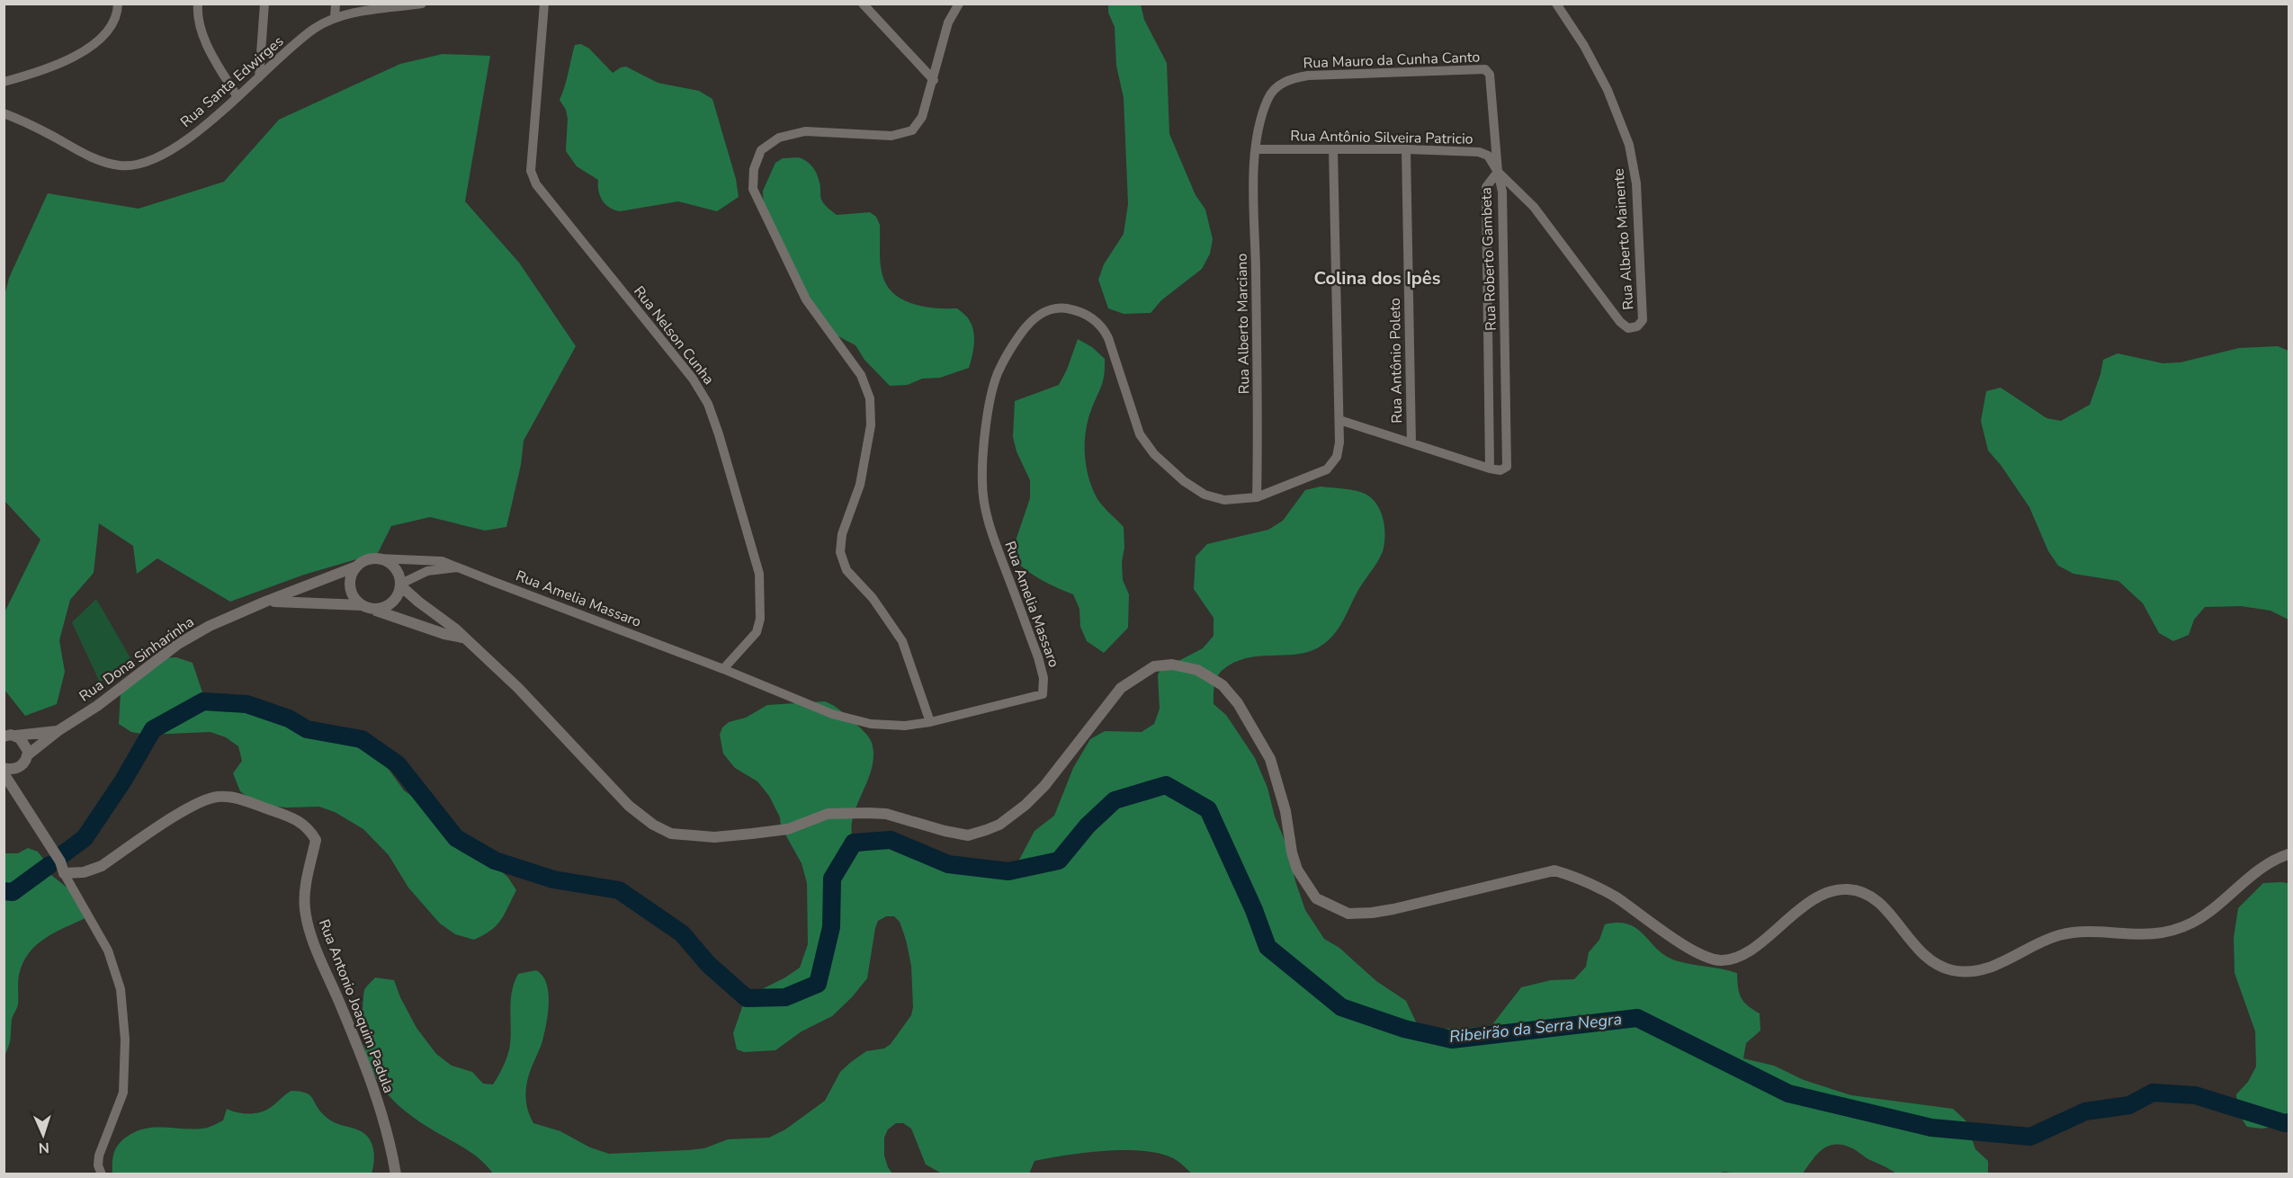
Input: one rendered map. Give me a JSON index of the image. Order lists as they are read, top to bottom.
{
  "streets": {
    "street": [
      "Rua Mauro da Cunha Canto",
      "Rua Santa Edwirges",
      "Rua Antônio Silveira Patricio",
      "Rua Alberto Mainente",
      "Rua Roberto Gambeta",
      "Rua Alberto Marciano",
      "Rua Nelson Cunha",
      "Rua Antônio Poleto",
      "Rua Amelia Massaro",
      "Rua Dona Sinharinha",
      "Rua Antonio Joaquim Padula"
    ]
  },
  "crossings": [
    ["Rua Mauro da Cunha Canto", "Rua Antônio Silveira Patricio"],
    ["Rua Mauro da Cunha Canto", "Rua Alberto Mainente"],
    ["Rua Mauro da Cunha Canto", "Rua Roberto Gambeta"],
    ["Rua Mauro da Cunha Canto", "Rua Alberto Marciano"],
    ["Rua Antônio Silveira Patricio", "Rua Alberto Mainente"],
    ["Rua Antônio Silveira Patricio", "Rua Roberto Gambeta"],
    ["Rua Antônio Silveira Patricio", "Rua Alberto Marciano"],
    ["Rua Antônio Silveira Patricio", "Rua Antônio Poleto"],
    ["Rua Alberto Mainente", "Rua Roberto Gambeta"],
    ["Rua Alberto Marciano", "Rua Amelia Massaro"],
    ["Rua Nelson Cunha", "Rua Amelia Massaro"],
    ["Rua Amelia Massaro", "Rua Dona Sinharinha"]
  ],
  "districts": ["Colina dos Ipês"],
  "water": ["Ribeirão da Serra Negra"],
  "north": "bottom"
}
